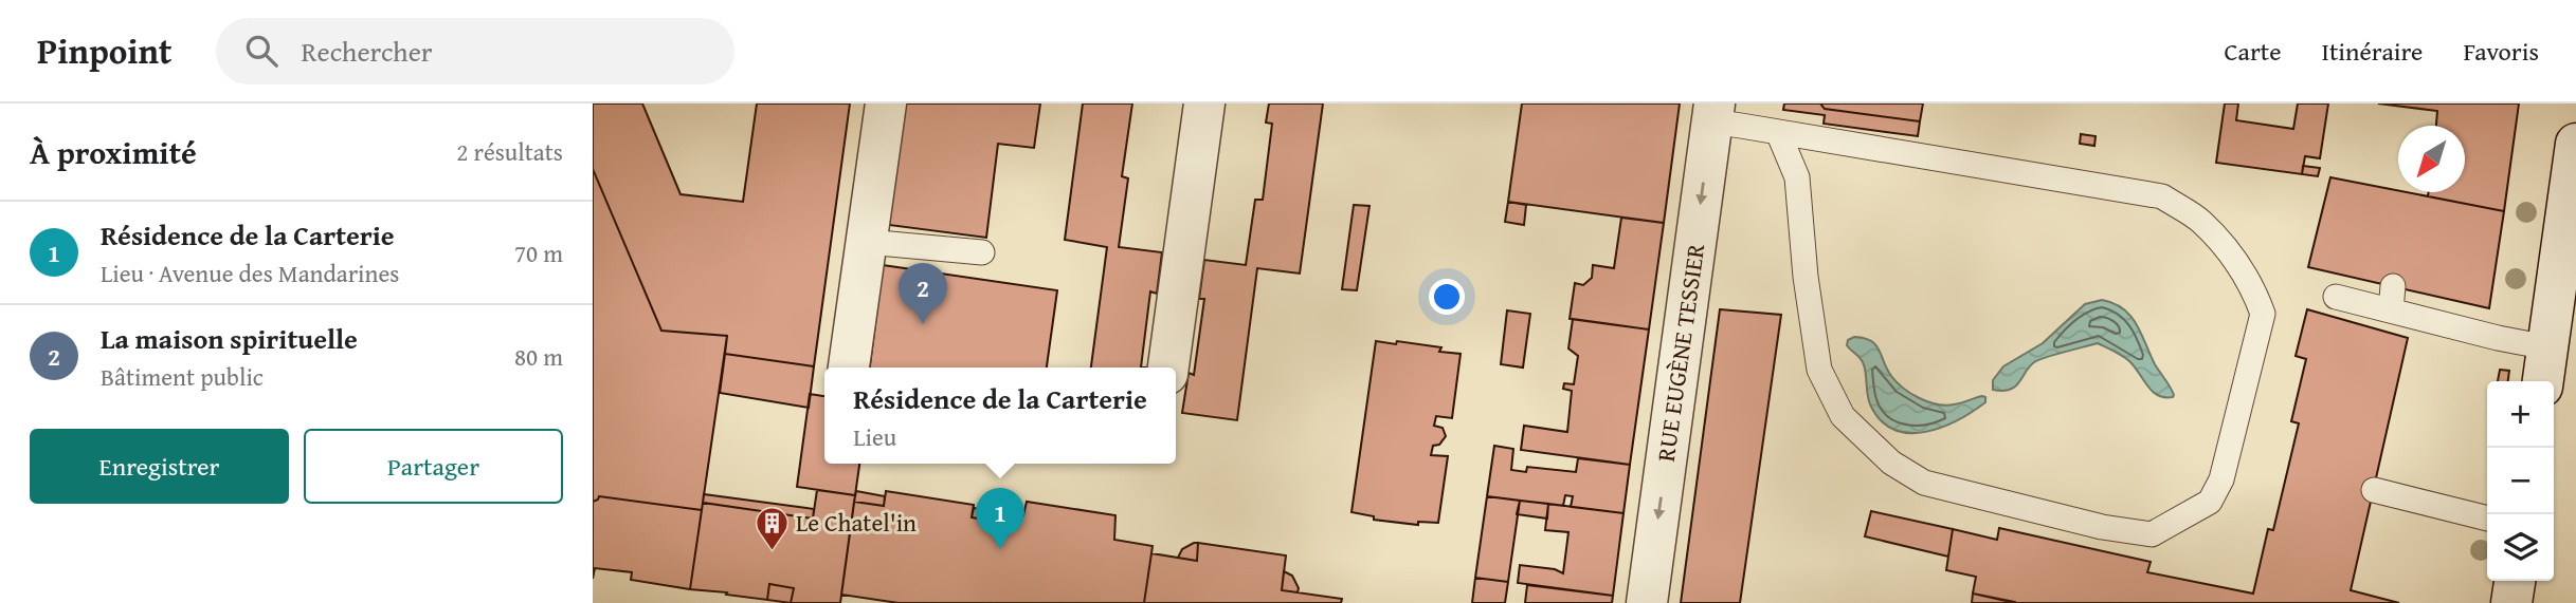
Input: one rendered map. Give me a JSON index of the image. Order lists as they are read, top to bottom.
{
  "streets": {
    "street": ["RUE EUGÈNE TESSIER"]
  },
  "one_way": ["RUE EUGÈNE TESSIER"],
  "places": {
    "building": ["Le Chatel'in"]
  },
  "north": "bottom left",
  "page": {
    "header": "Pinpoint",
    "search": "Rechercher",
    "nav": ["Carte", "Itinéraire", "Favoris"],
    "heading": ["À proximité", "2 résultats"],
    "list": [
      {
        "mark": "1",
        "name": "Résidence de la Carterie",
        "note": "Lieu · Avenue des Mandarines",
        "value": "70 m"
      },
      {
        "mark": "2",
        "name": "La maison spirituelle",
        "note": "Bâtiment public",
        "value": "80 m"
      }
    ],
    "pins": ["2", "1"],
    "popup": ["Résidence de la Carterie", "Lieu"],
    "map_buttons": ["+", "−"],
    "buttons": ["Enregistrer", "Partager"]
  }
}
